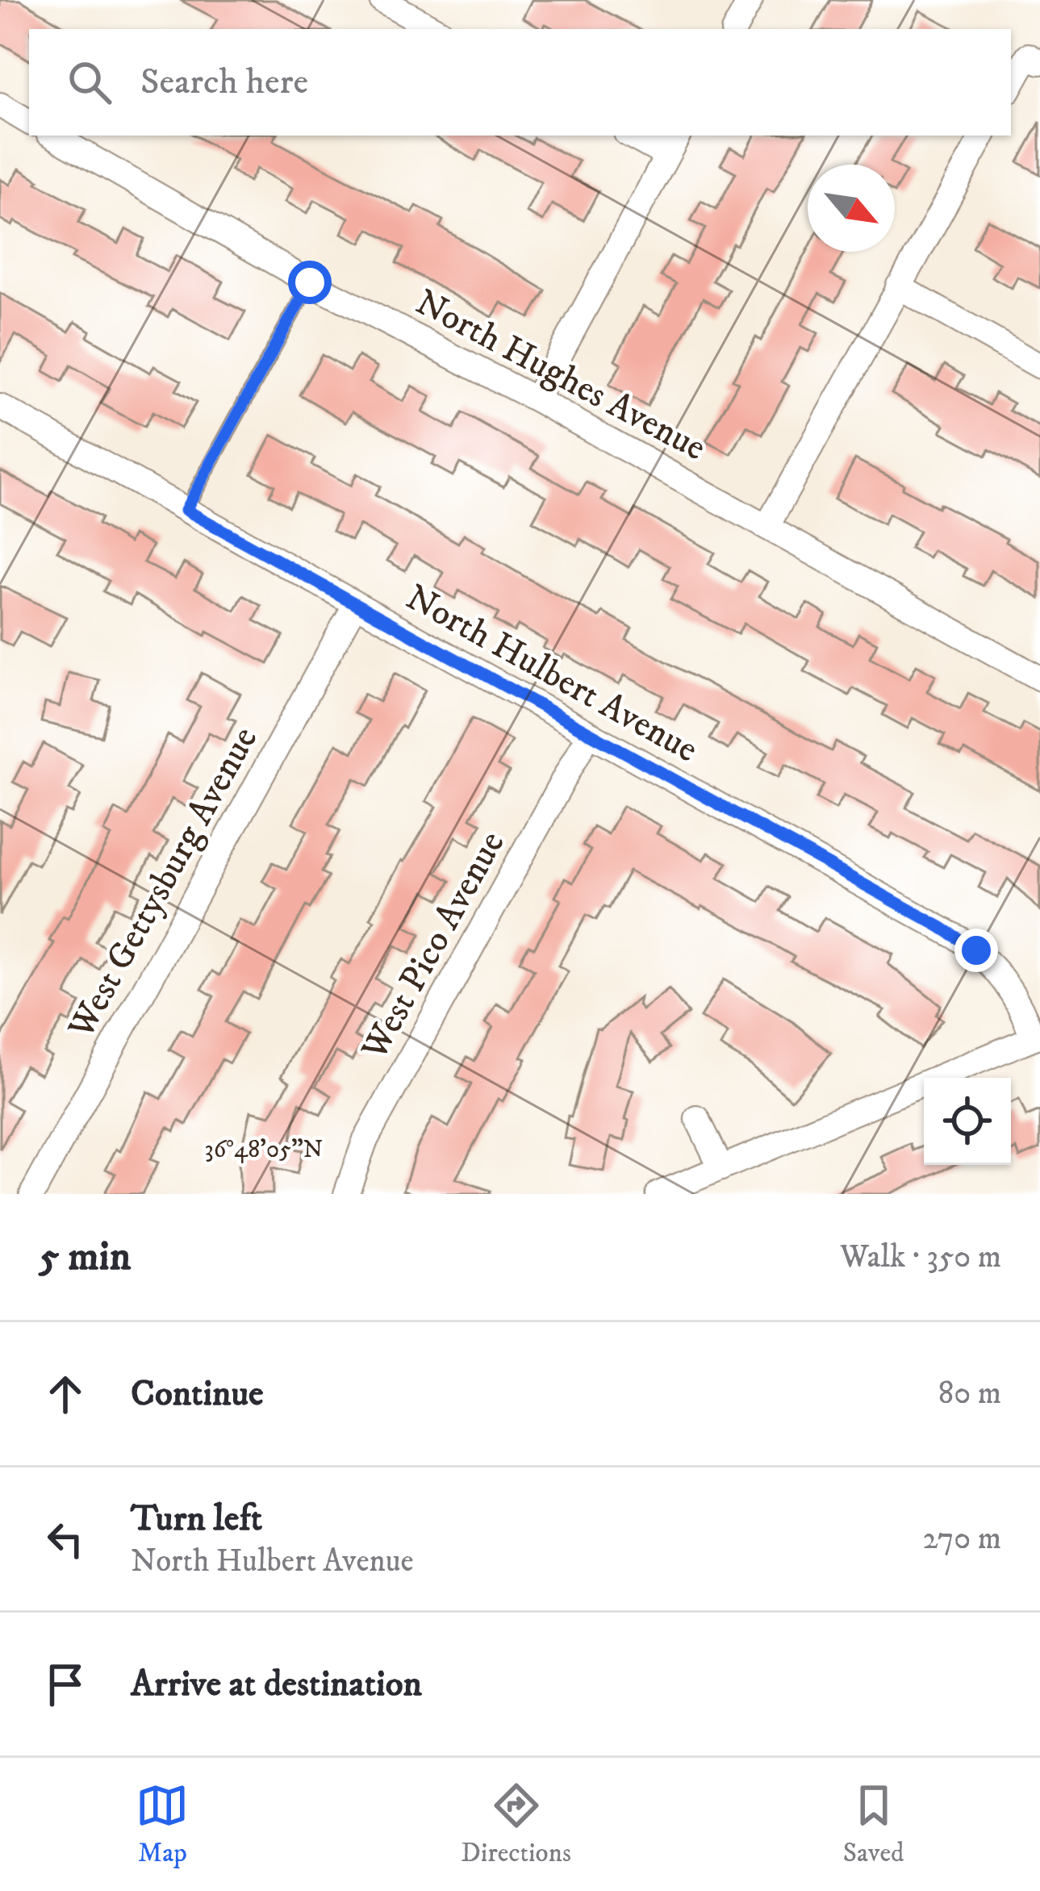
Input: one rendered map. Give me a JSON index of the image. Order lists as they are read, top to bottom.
{
  "streets": {
    "street": [
      "North Hughes Avenue",
      "North Hulbert Avenue",
      "West Gettysburg Avenue",
      "West Pico Avenue"
    ]
  },
  "crossings": [
    ["North Hulbert Avenue", "West Gettysburg Avenue"],
    ["North Hulbert Avenue", "West Pico Avenue"]
  ],
  "north": "bottom right",
  "page": {
    "search": "Search here",
    "heading": ["5 min", "Walk · 350 m"],
    "list": [
      ["Continue", "80 m"],
      ["Turn left", "North Hulbert Avenue", "270 m"],
      "Arrive at destination"
    ],
    "nav": ["Map", "Directions", "Saved"]
  },
  "coordinates": ["36°48'05\"N"]
}
